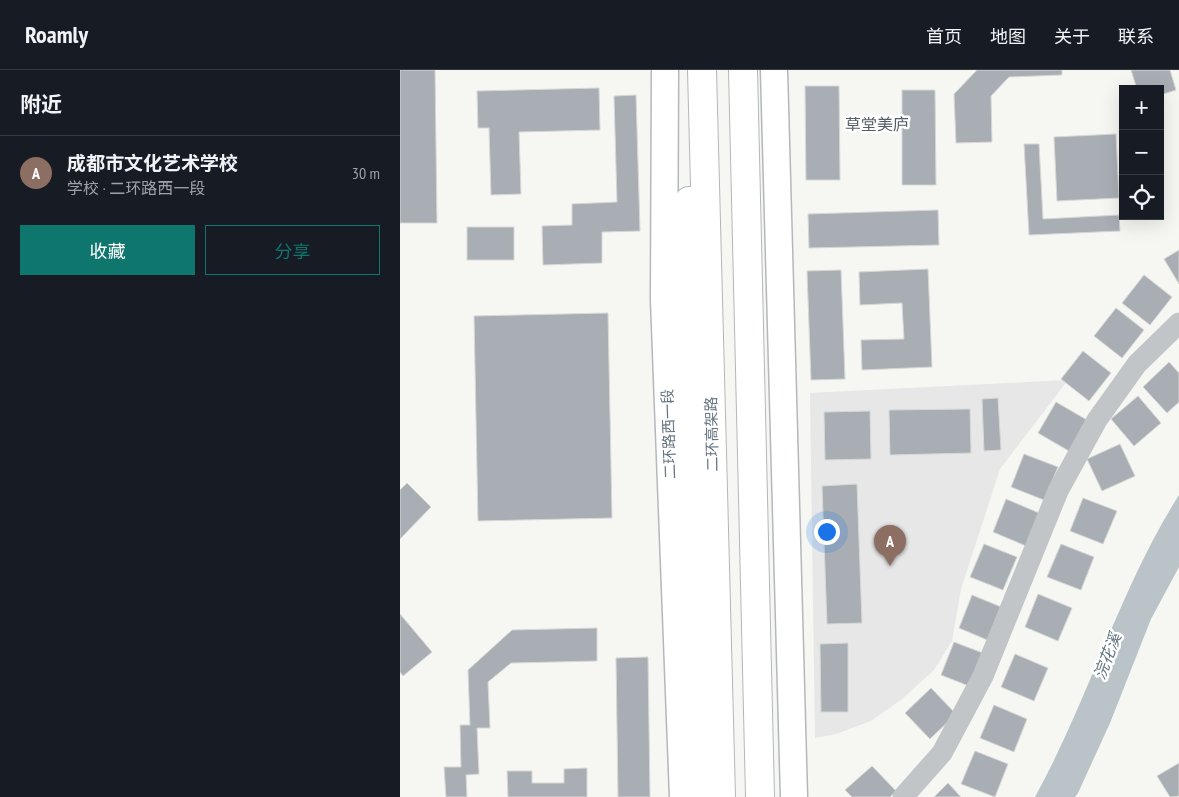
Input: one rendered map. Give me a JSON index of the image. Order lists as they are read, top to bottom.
{
  "streets": {
    "highway": ["二环高架路"],
    "main road": ["二环路西一段"]
  },
  "districts": ["草堂美庐"],
  "water": ["浣花溪"],
  "page": {
    "header": "Roamly",
    "nav": [
      "首页",
      "地图",
      "关于",
      "联系"
    ],
    "heading": "附近",
    "map_buttons": ["+", "−"],
    "list": [
      {
        "mark": "A",
        "name": "成都市文化艺术学校",
        "note": "学校 · 二环路西一段",
        "value": "30 m"
      }
    ],
    "buttons": ["收藏", "分享"],
    "pins": "A"
  }
}
